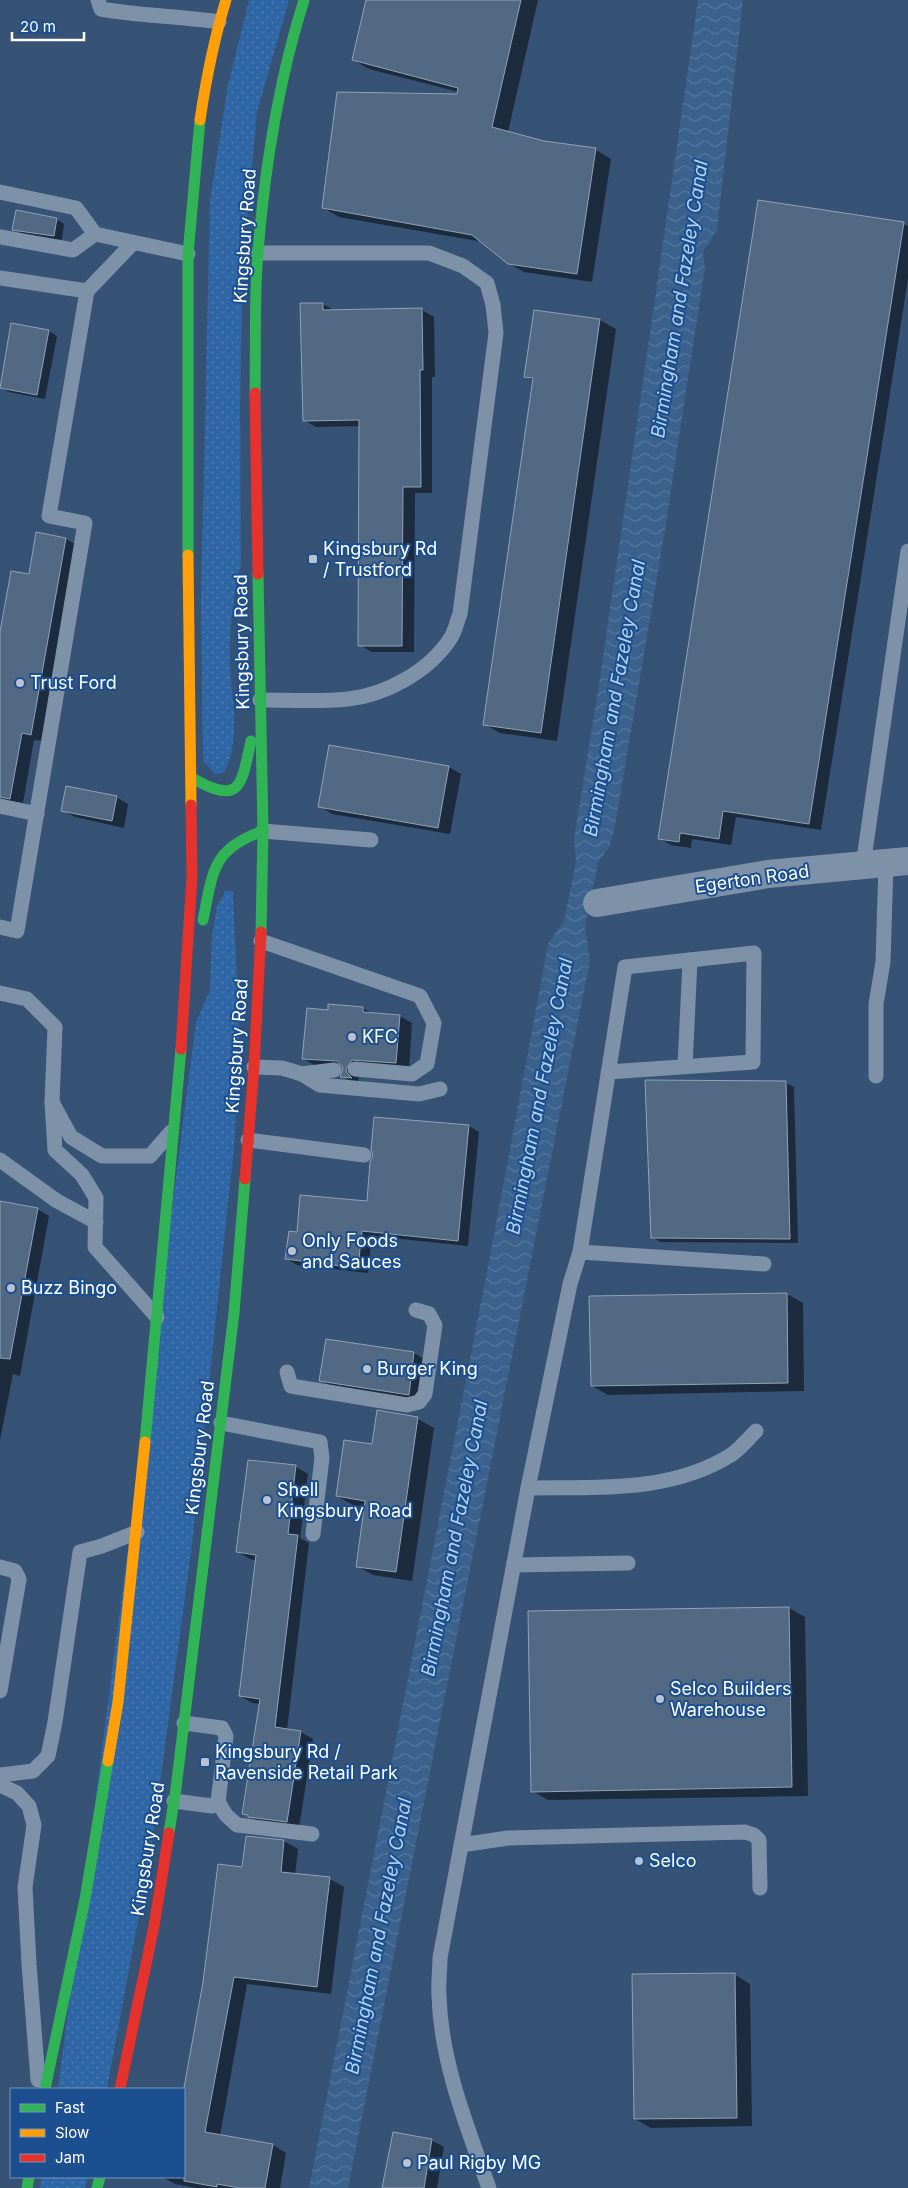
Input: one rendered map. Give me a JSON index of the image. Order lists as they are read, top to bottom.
{
  "streets": {
    "highway": ["Kingsbury Road"],
    "street": ["Egerton Road"]
  },
  "water": ["Birmingham and Fazeley Canal"],
  "places": {
    "transit": ["Kingsbury Rd / Trustford", "Kingsbury Rd / Ravenside Retail Park"],
    "other": [
      "Trust Ford",
      "KFC",
      "Only Foods and Sauces",
      "Buzz Bingo",
      "Burger King",
      "Shell Kingsbury Road",
      "Selco Builders Warehouse",
      "Selco",
      "Paul Rigby MG"
    ]
  },
  "legend": ["Fast", "Slow", "Jam"],
  "scale_bar": "20 m"
}
